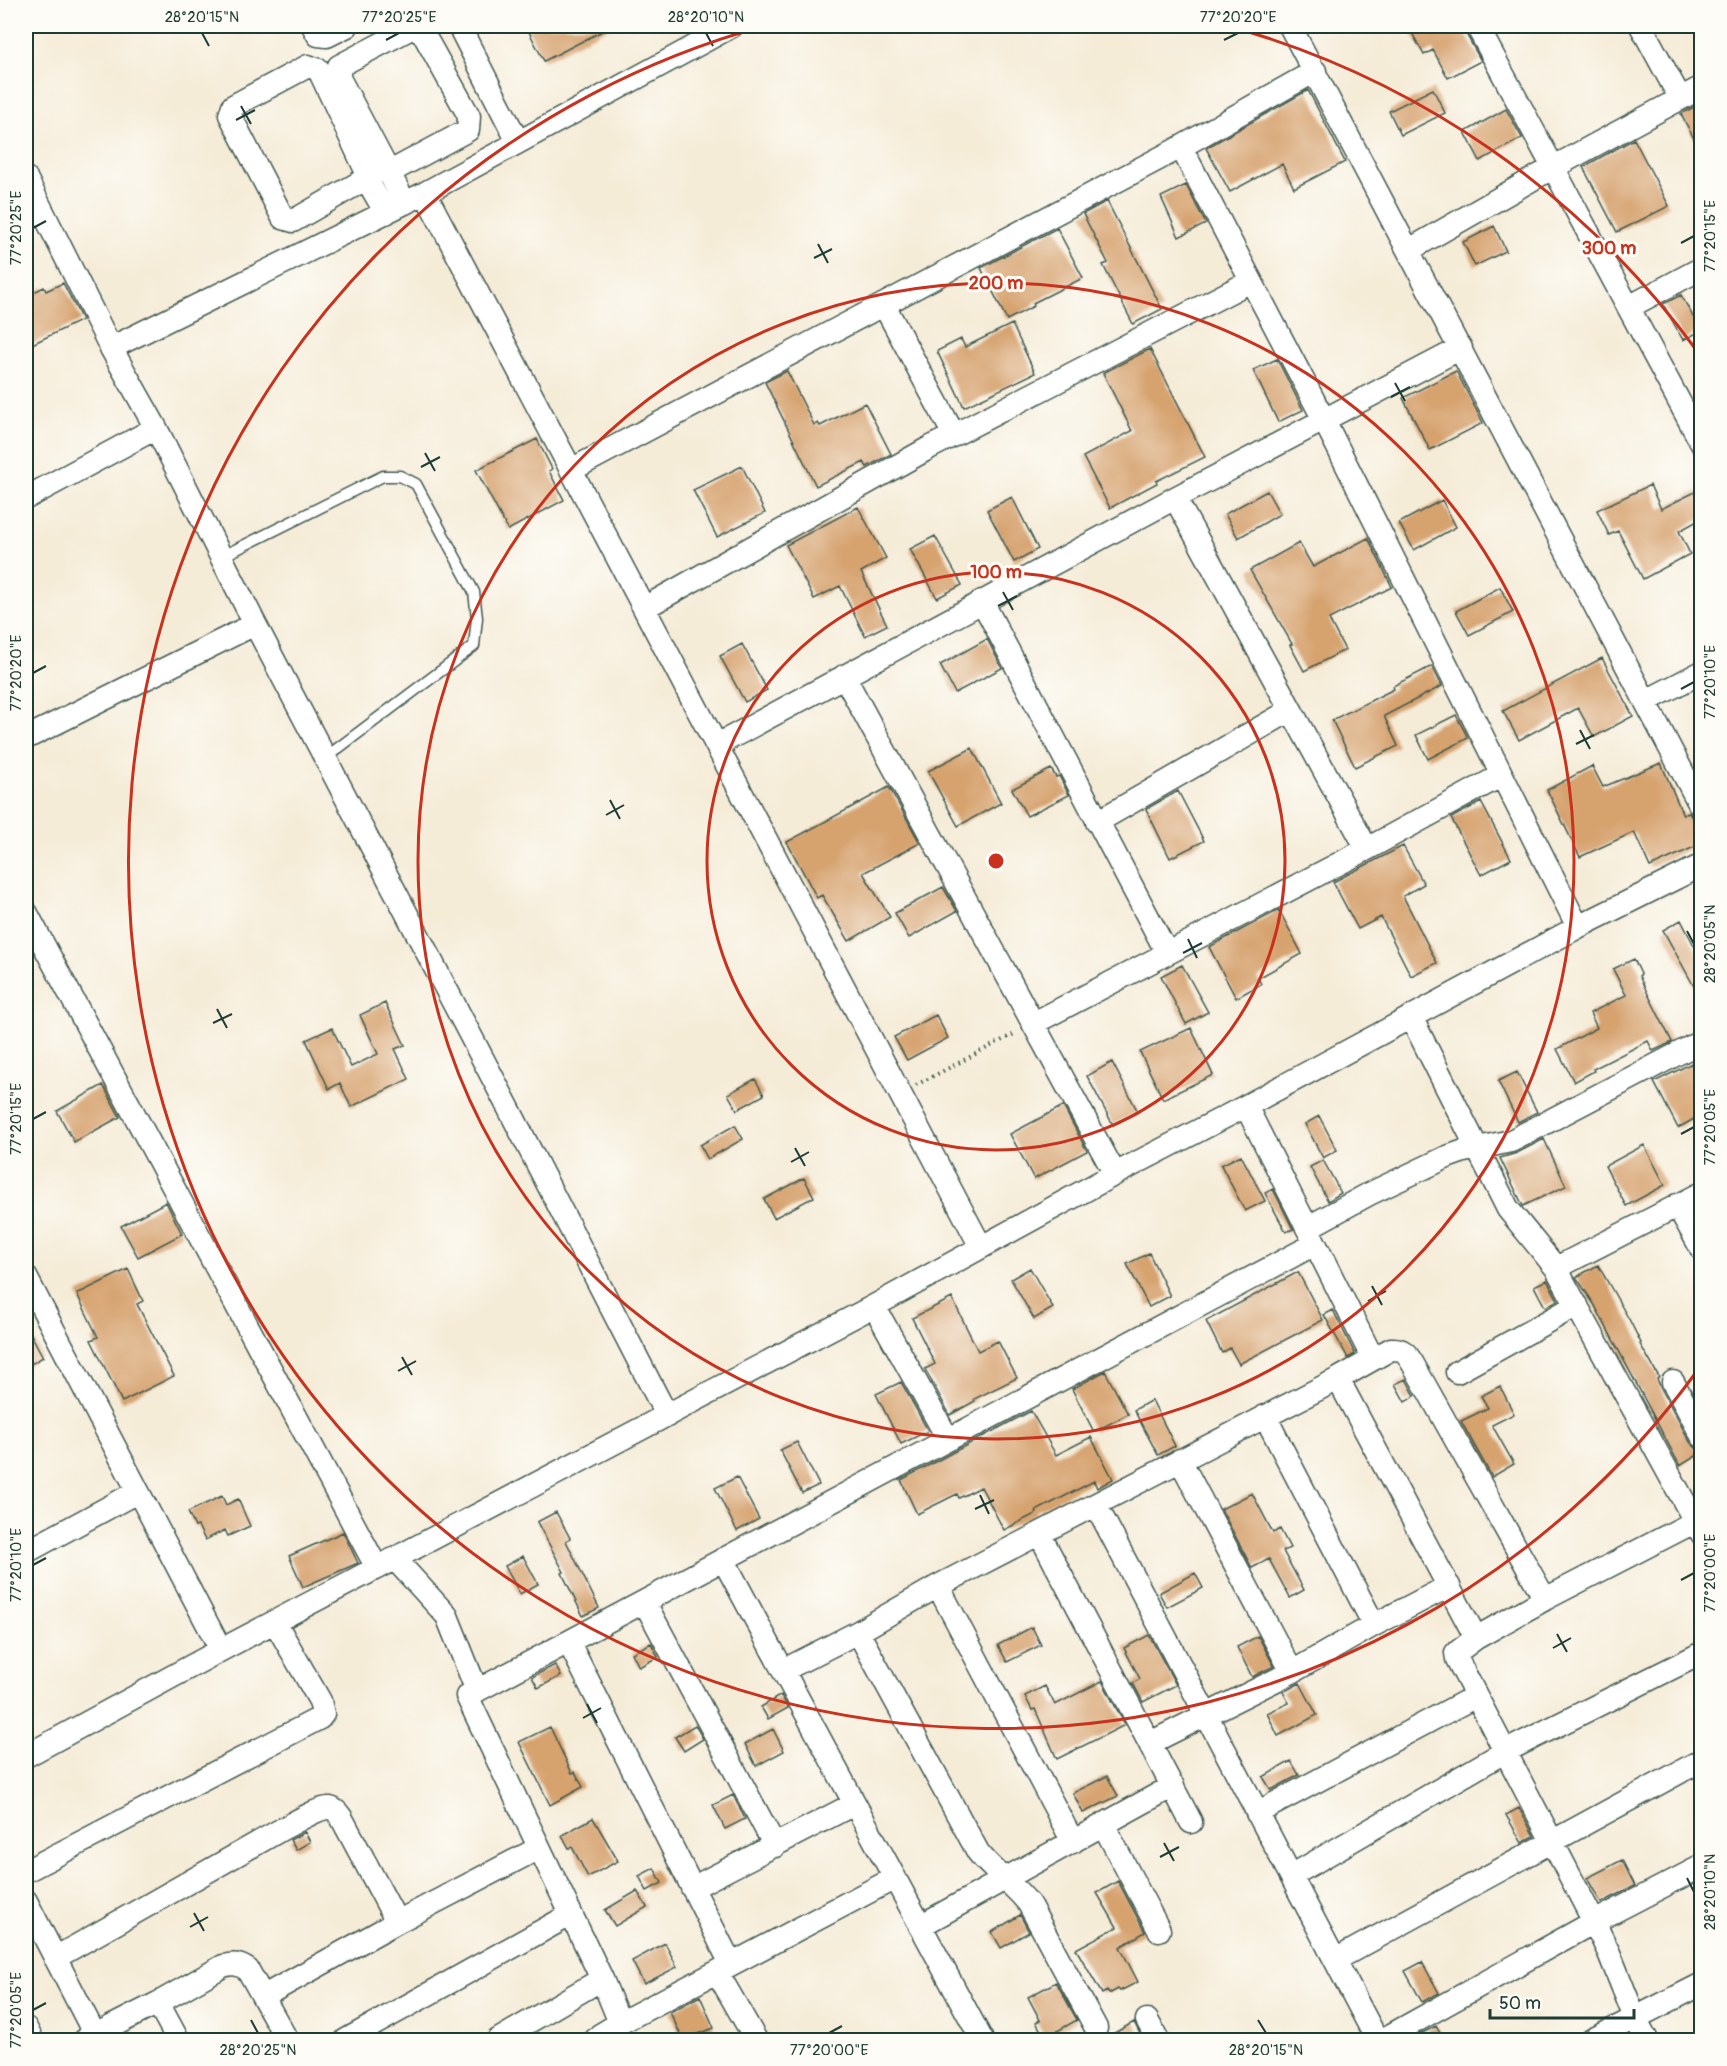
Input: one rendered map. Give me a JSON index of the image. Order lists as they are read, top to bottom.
{
  "scale_bar": "50 m",
  "coordinates": [
    "28°20'15\"N",
    "77°20'25\"E",
    "28°20'10\"N",
    "77°20'20\"E",
    "77°20'15\"E",
    "77°20'10\"E",
    "28°20'05\"N",
    "77°20'05\"E",
    "77°20'00\"E",
    "28°20'25\"N"
  ],
  "rings": ["300 m", "200 m", "100 m"]
}
